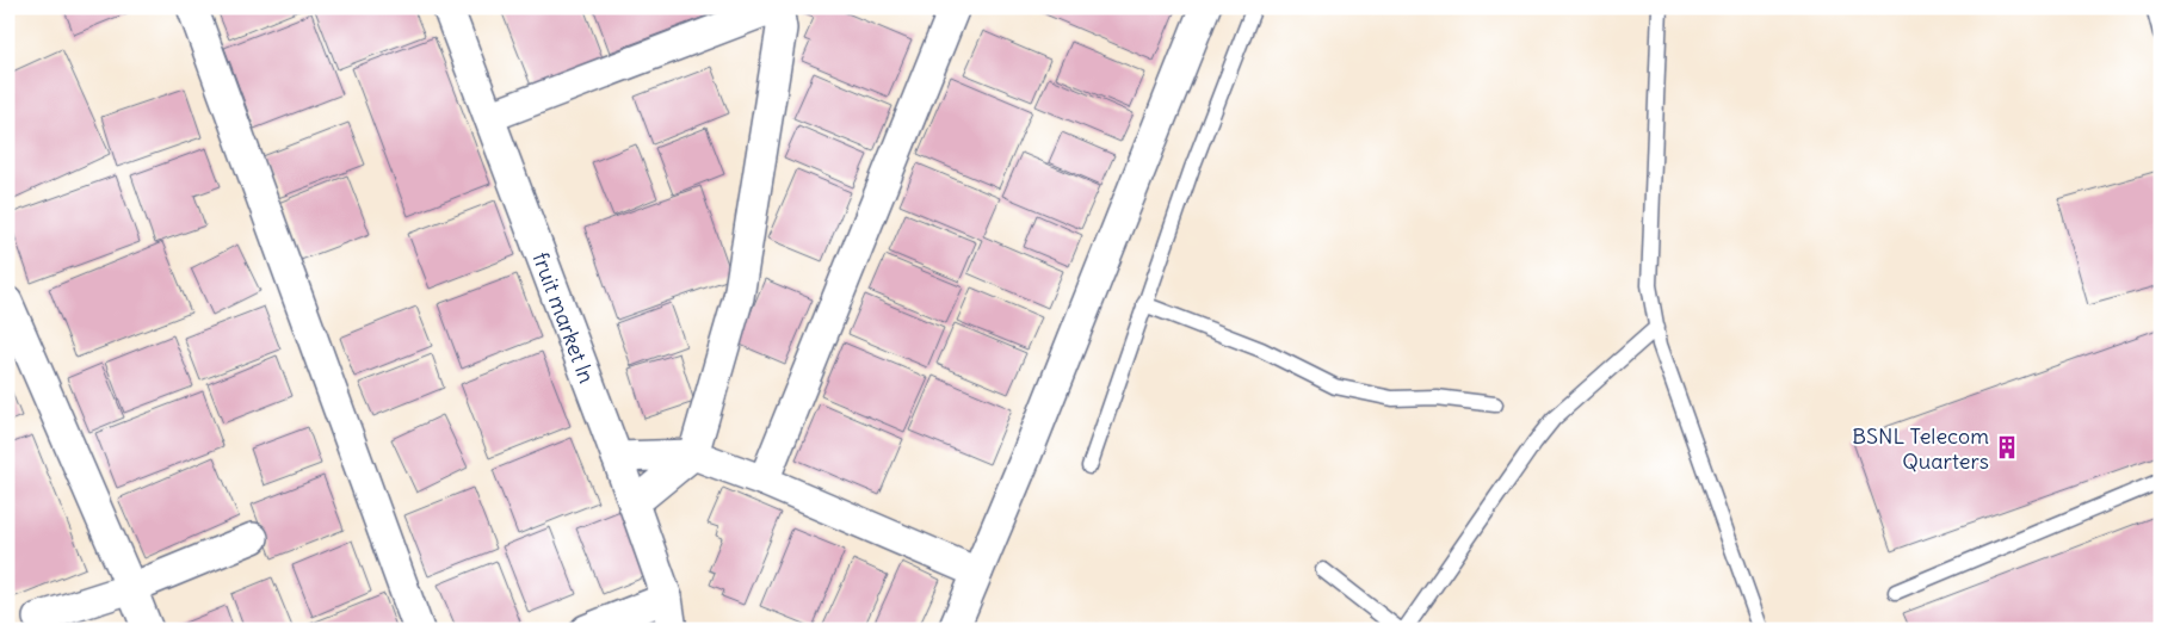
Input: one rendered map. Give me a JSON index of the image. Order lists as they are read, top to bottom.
{
  "streets": {
    "street": ["fruit market ln"]
  },
  "places": {
    "building": ["BSNL Telecom Quarters"]
  }
}
